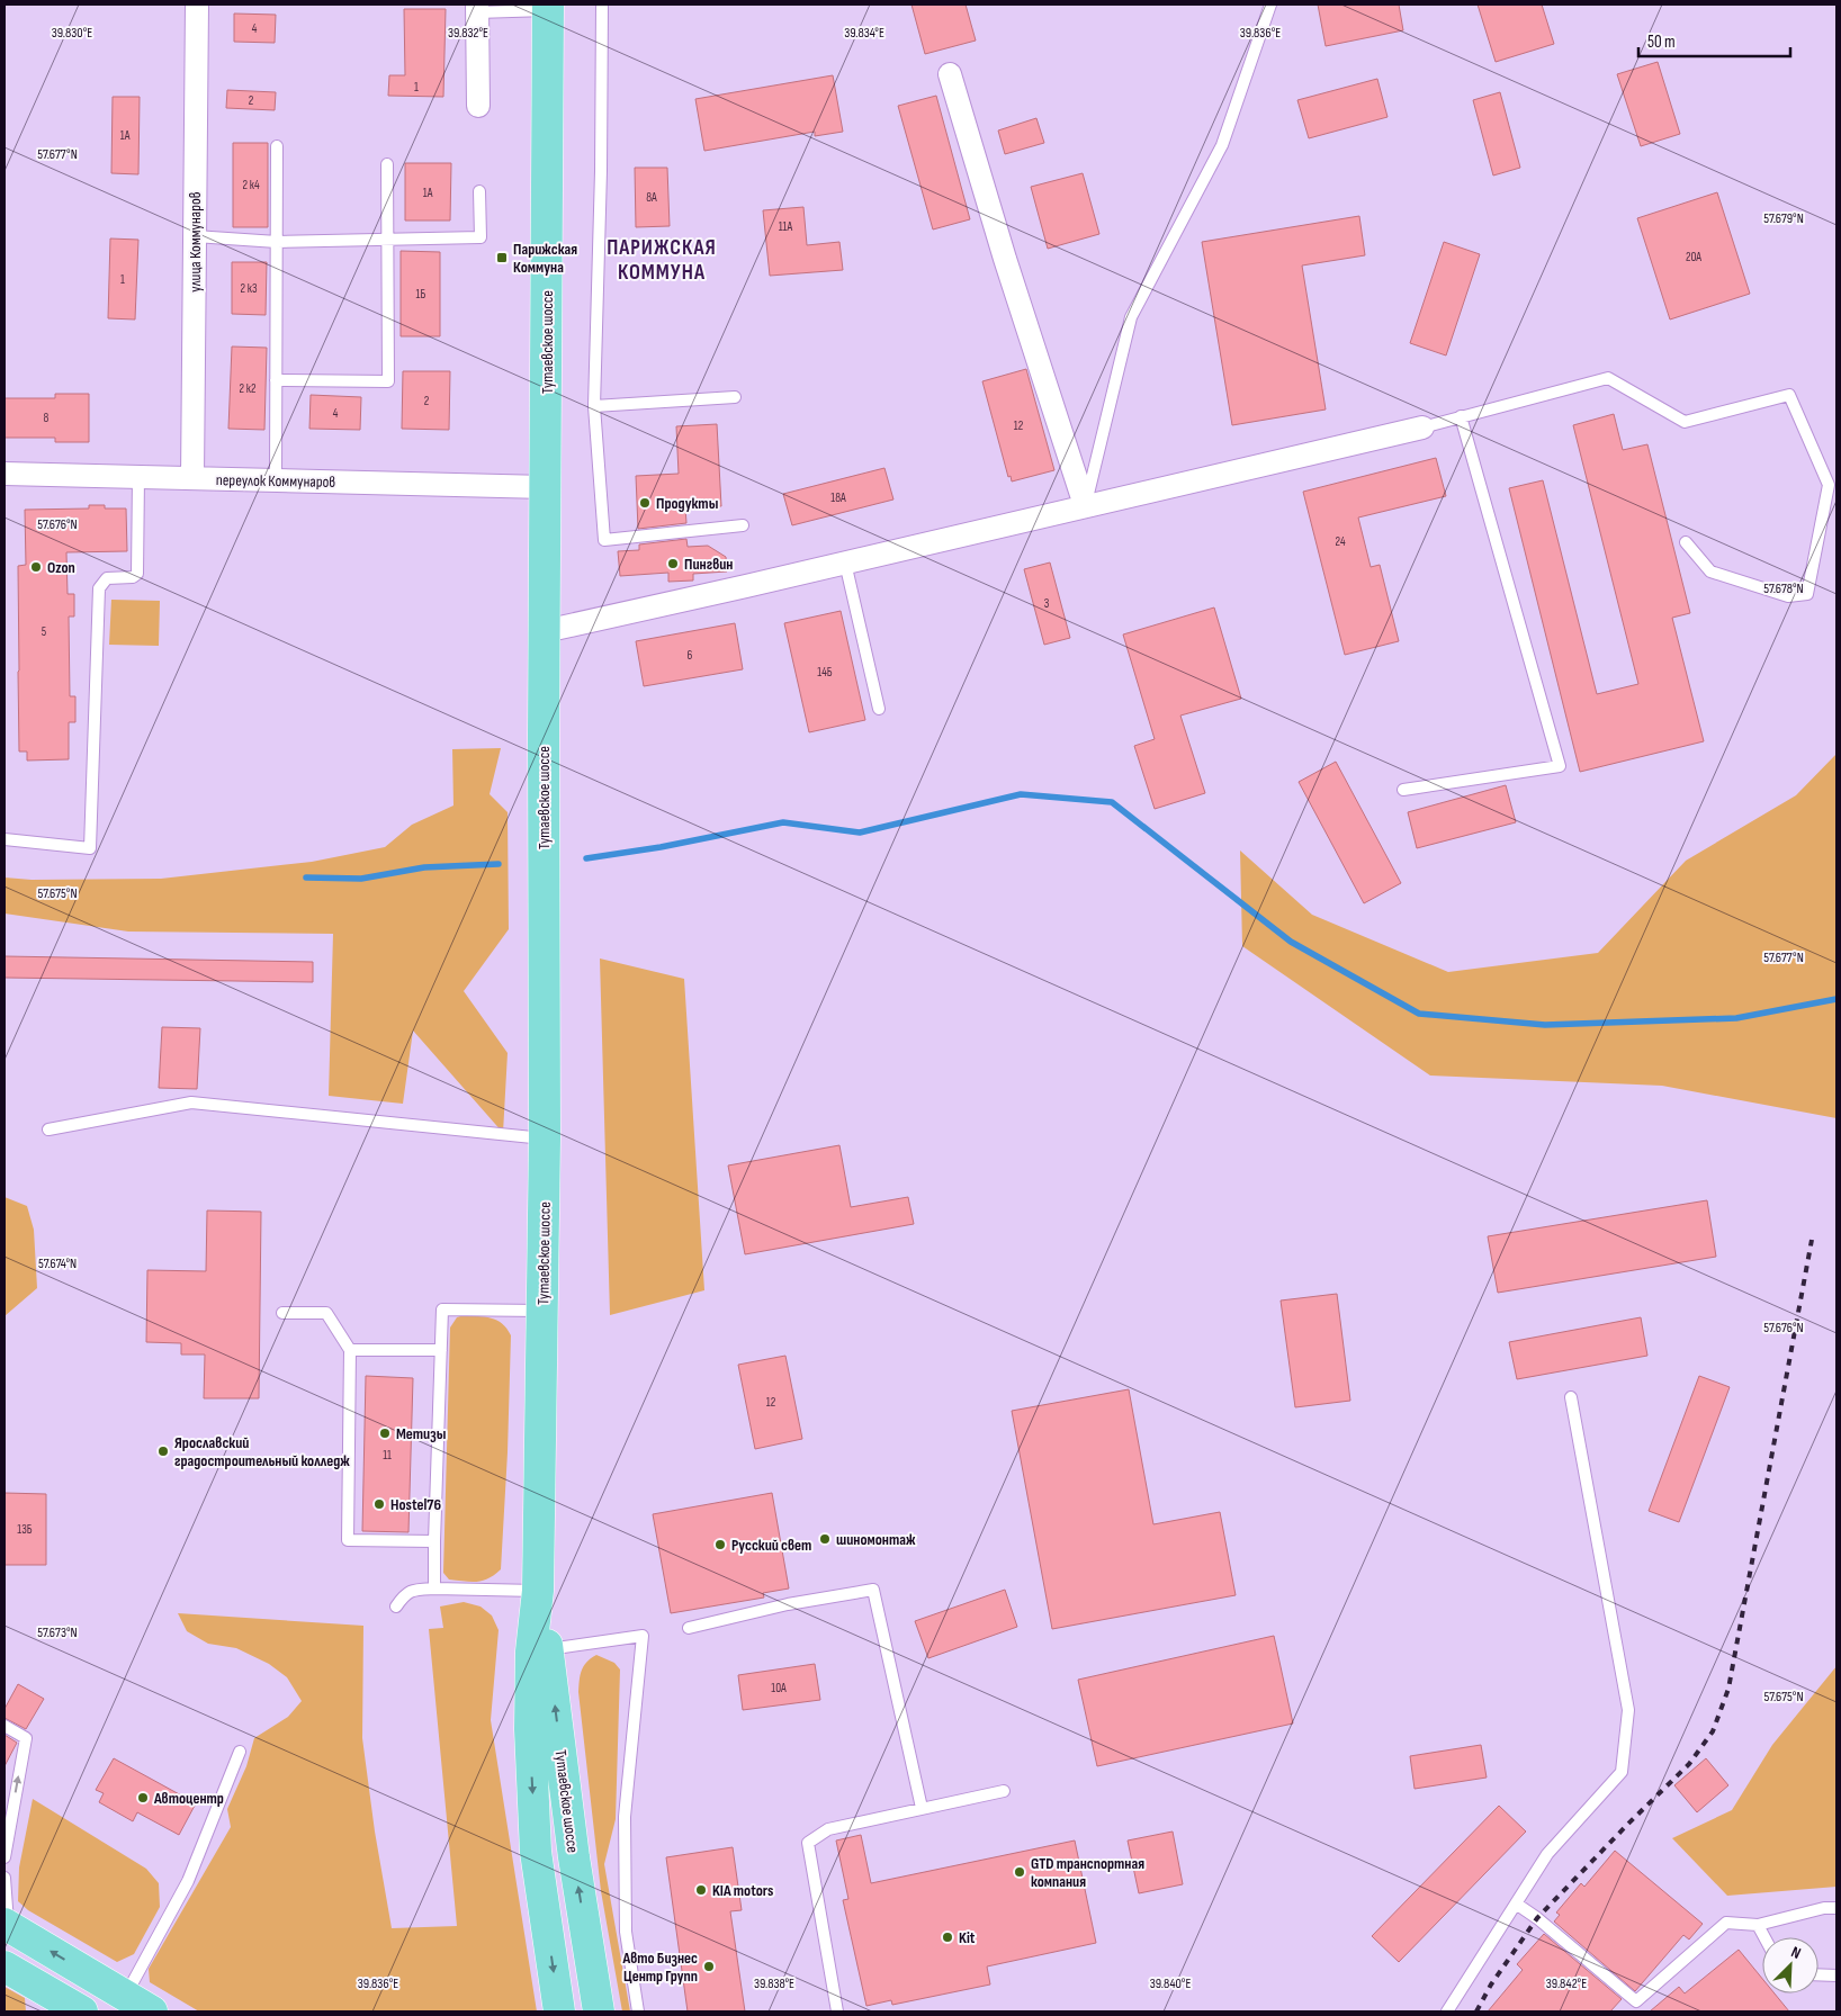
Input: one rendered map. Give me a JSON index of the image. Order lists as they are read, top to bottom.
{
  "streets": {
    "main road": ["Тутаевское шоссе"],
    "street": ["улица Коммунаров", "переулок Коммунаров"]
  },
  "crossings": [
    ["улица Коммунаров", "переулок Коммунаров"],
    ["Тутаевское шоссе", "переулок Коммунаров"]
  ],
  "districts": ["ПАРИЖСКАЯ КОММУНА"],
  "places": {
    "transit": ["Парижская Коммуна"],
    "other": [
      "Продукты",
      "Пингвин",
      "Ozon",
      "Метизы",
      "Ярославский градостроительный колледж",
      "Hostel76",
      "шиномонтаж",
      "Русский свет",
      "Автоцентр",
      "GTD транспортная компания",
      "KIA motors",
      "Kit",
      "Авто Бизнес Центр Групп"
    ]
  },
  "house_numbers": [
    "4",
    "1",
    "2",
    "1А",
    "2 к4",
    "1А",
    "8А",
    "11А",
    "20А",
    "1",
    "2 к3",
    "1Б",
    "2 к2",
    "2",
    "4",
    "8",
    "12",
    "18А",
    "24",
    "3",
    "5",
    "6",
    "14Б",
    "12",
    "11",
    "13Б",
    "10А"
  ],
  "scale_bar": "50 m",
  "north": "top right",
  "coordinates": [
    "39.830°E",
    "39.832°E",
    "39.834°E",
    "39.836°E",
    "57.677°N",
    "57.679°N",
    "57.676°N",
    "57.678°N",
    "57.675°N",
    "57.674°N",
    "57.673°N",
    "39.838°E",
    "39.840°E",
    "39.842°E"
  ]
}
